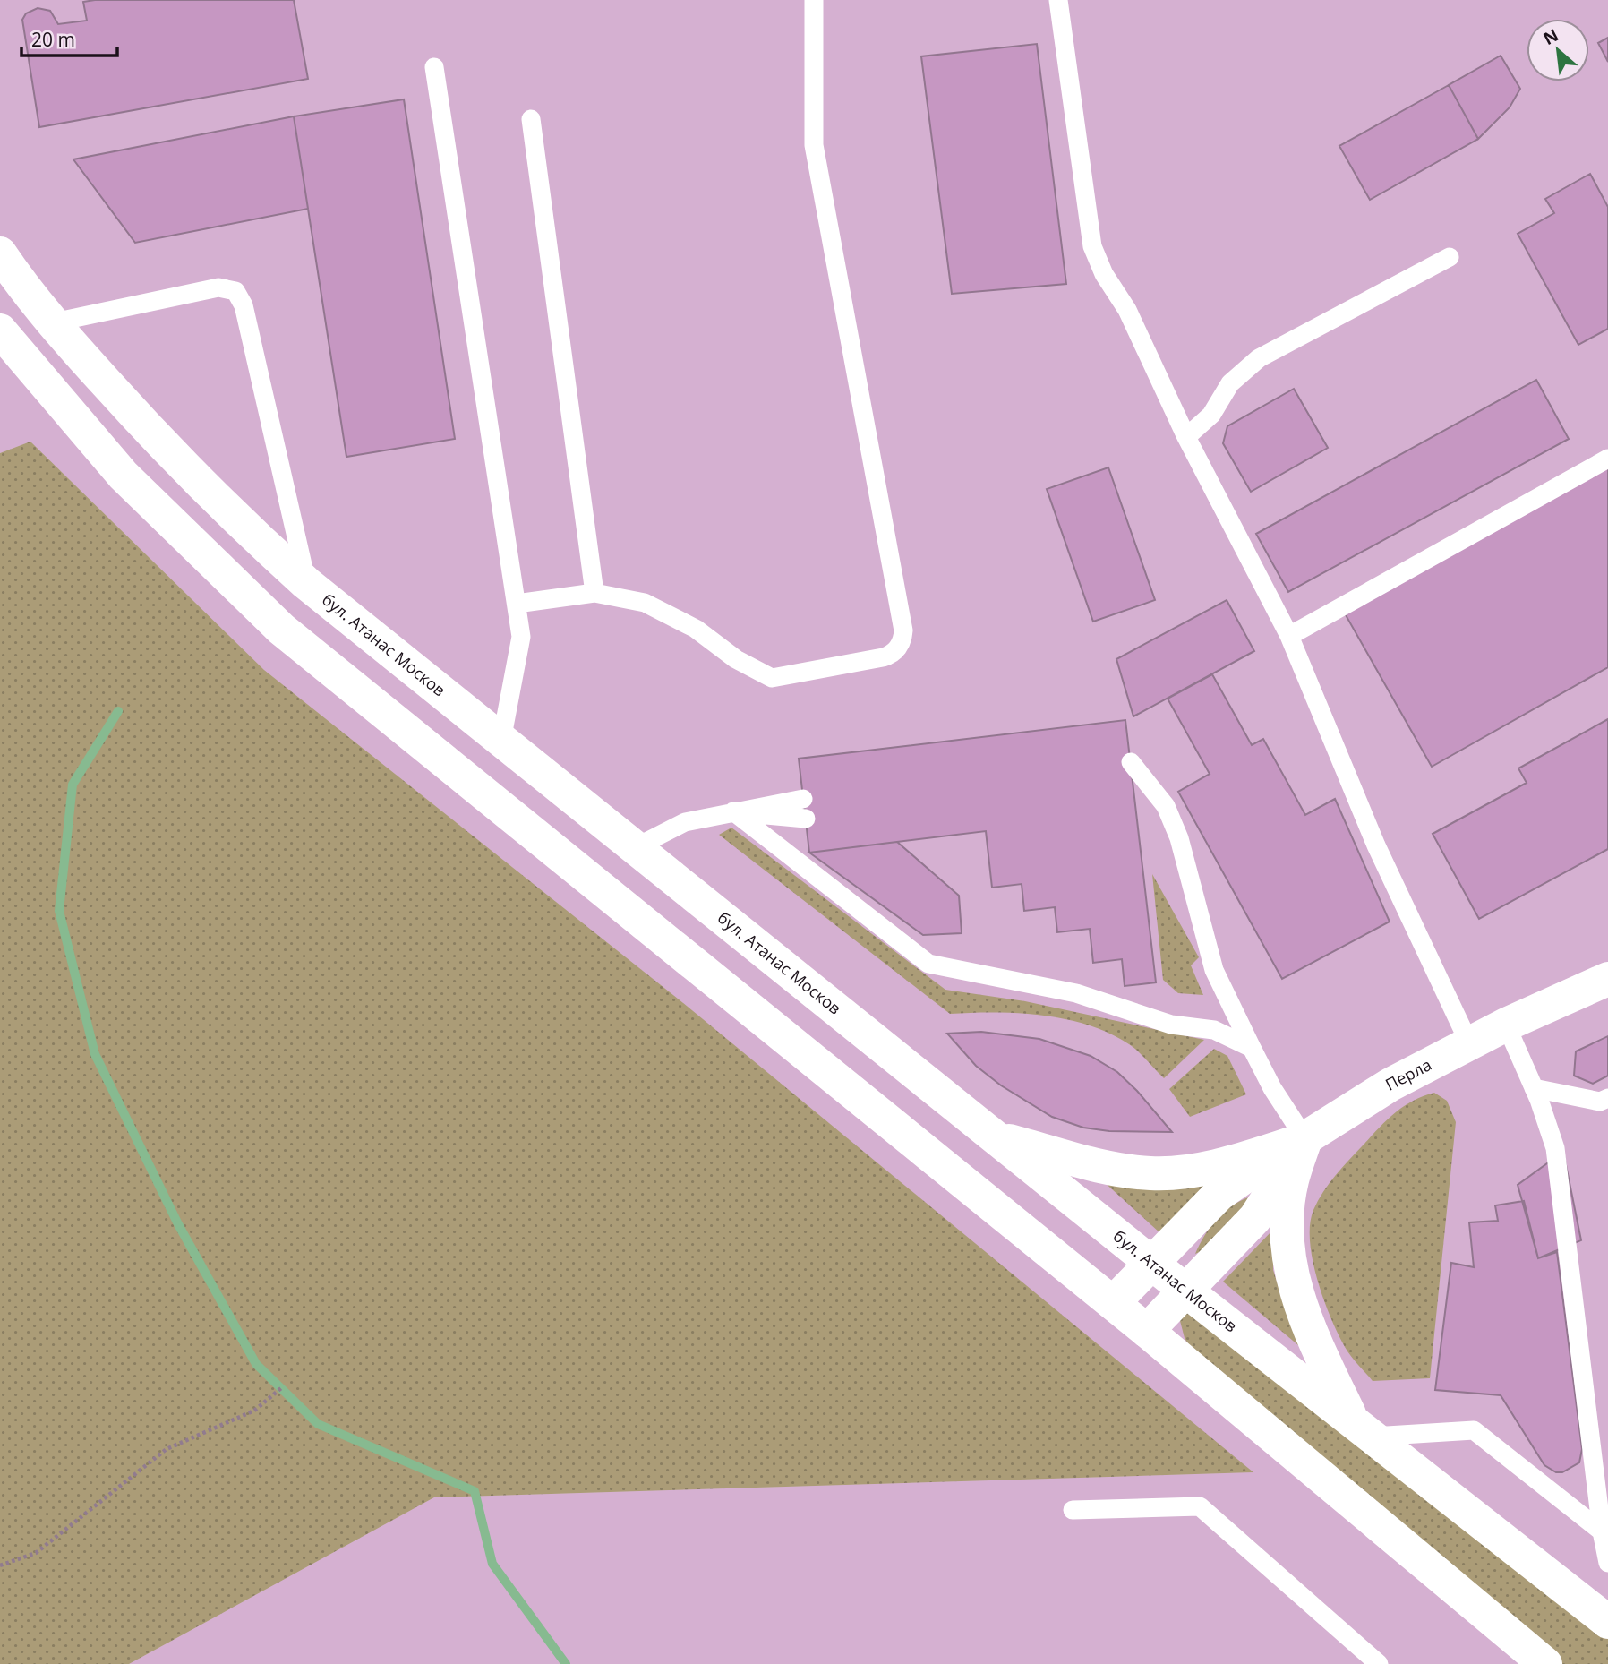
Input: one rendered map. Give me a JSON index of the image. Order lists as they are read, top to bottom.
{
  "streets": {
    "main road": ["бул. Атанас Москов", "Перла"]
  },
  "crossings": [
    ["бул. Атанас Москов", "Перла"]
  ],
  "scale_bar": "20 m",
  "north": "top left"
}
